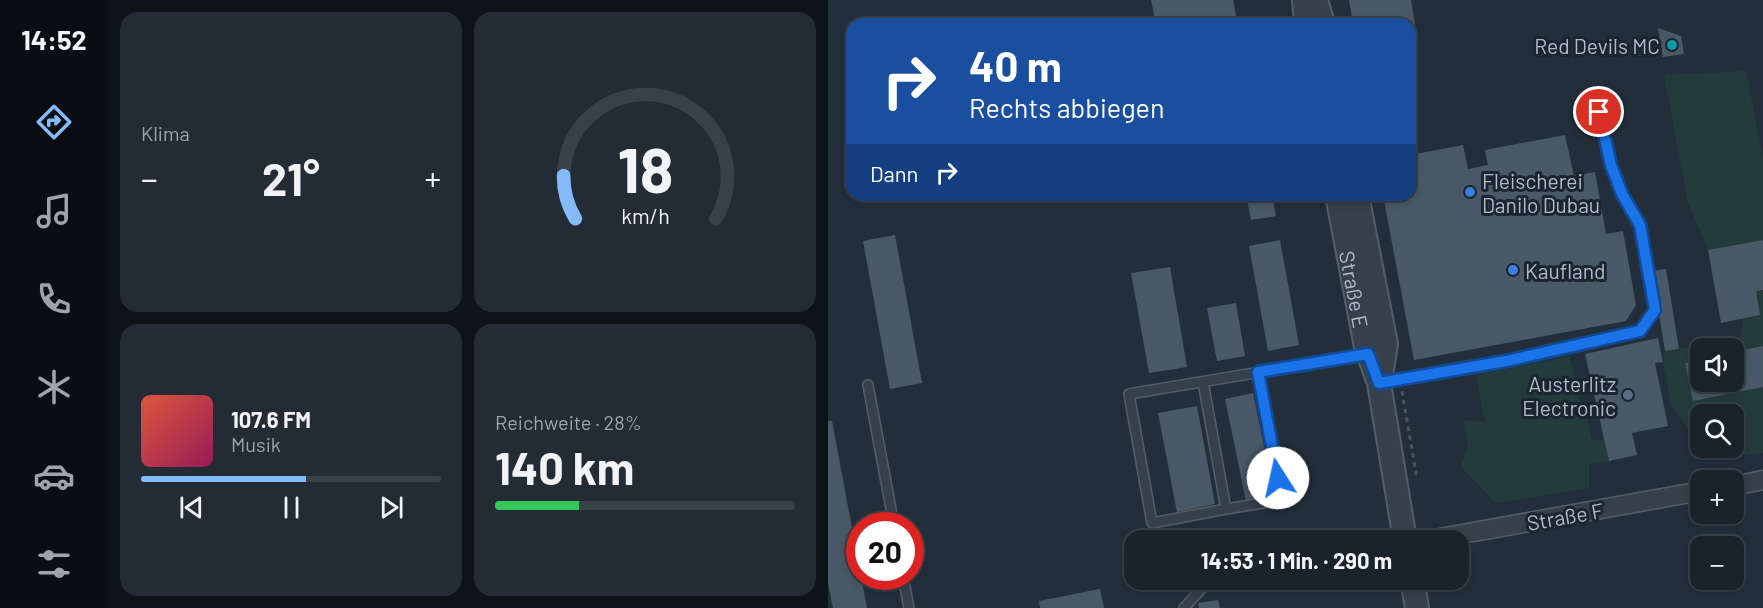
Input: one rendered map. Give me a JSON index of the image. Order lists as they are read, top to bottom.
{
  "streets": {
    "street": ["Straße E", "Straße F"]
  },
  "places": [
    "Red Devils MC",
    "Fleischerei Danilo Dubau",
    "Kaufland",
    "Austerlitz Electronic"
  ],
  "page": {
    "tabs": "14:52",
    "tile": [
      "Klima",
      ["Reichweite · 28%", "140 km"]
    ],
    "turn": ["40 m", "Rechts abbiegen"],
    "then": "Dann",
    "heat": ["−", "21°", "+"],
    "map_buttons": ["+", "−"],
    "song": ["107.6 FM", "Musik"],
    "limit": "20",
    "trip": "14:53 · 1 Min. · 290 m",
    "gauge": ["18", "km/h"]
  }
}
